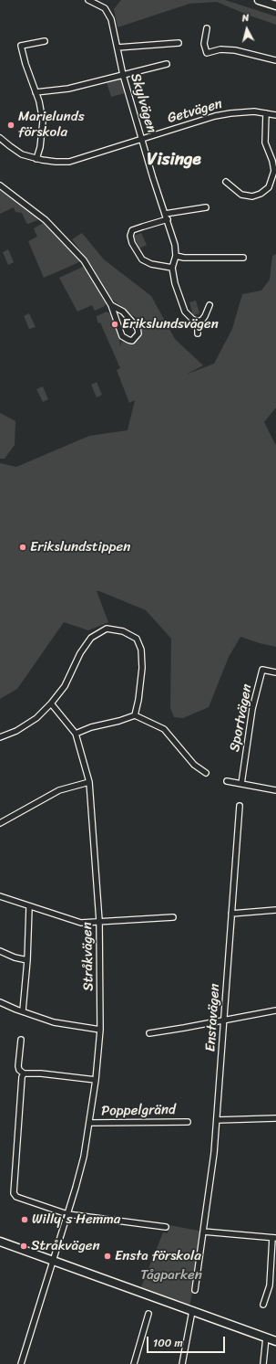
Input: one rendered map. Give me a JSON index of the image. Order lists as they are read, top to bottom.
{
  "streets": {
    "street": [
      "Skylvägen",
      "Getvägen",
      "Sportvägen",
      "Stråkvägen",
      "Enstavägen",
      "Poppelgränd"
    ]
  },
  "crossings": [
    ["Skylvägen", "Getvägen"],
    ["Stråkvägen", "Poppelgränd"]
  ],
  "districts": ["Visinge"],
  "parks": ["Tågparken"],
  "places": [
    "Marielunds förskola",
    "Erikslundsvägen",
    "Erikslundstippen",
    "Willy's Hemma",
    "Stråkvägen",
    "Ensta förskola"
  ],
  "scale_bar": "100 m",
  "north": "top"
}
